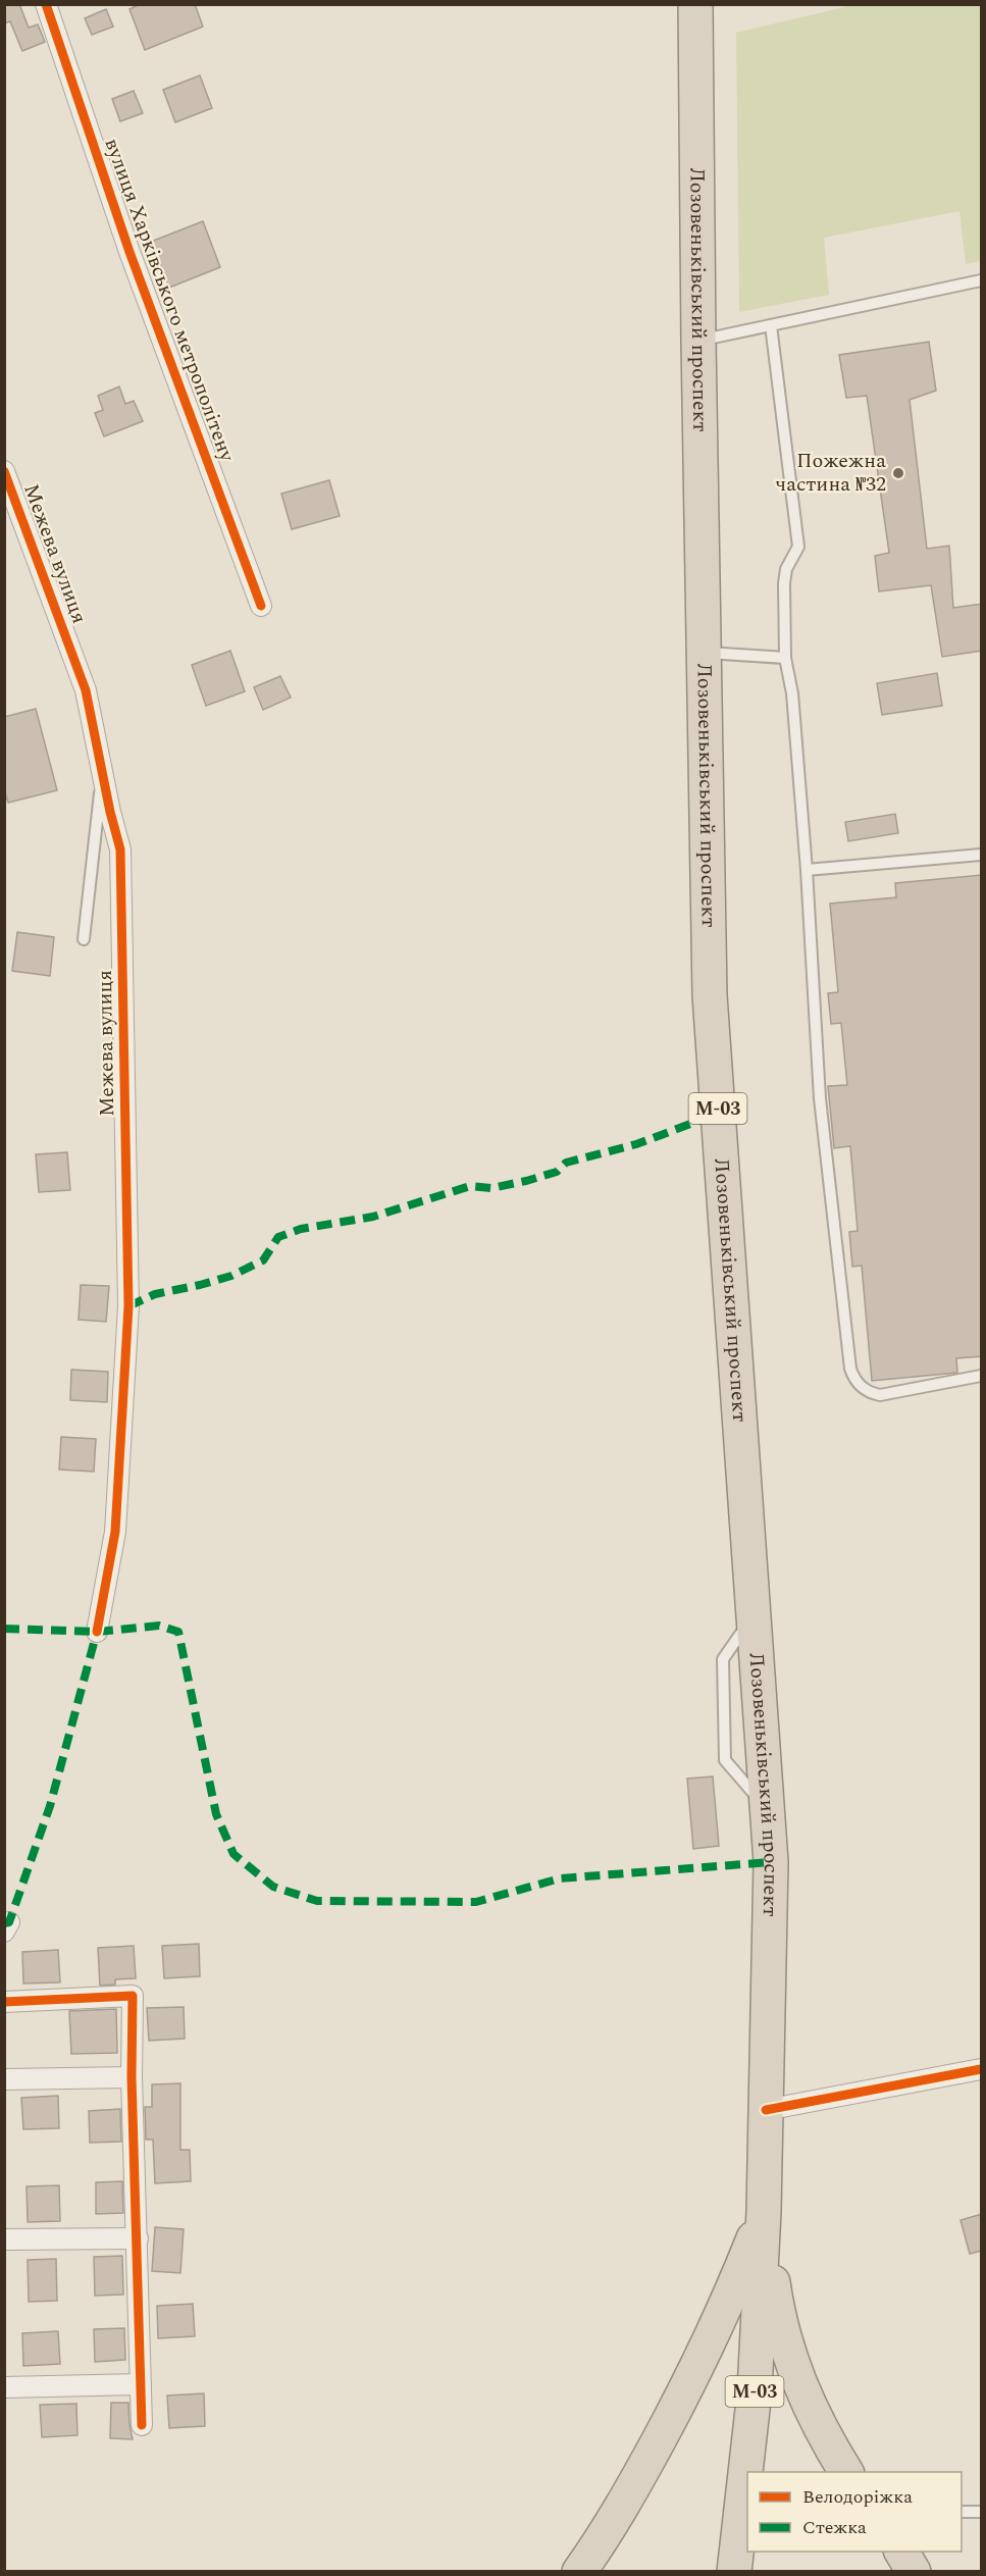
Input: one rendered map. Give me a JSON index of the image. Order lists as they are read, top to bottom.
{
  "streets": {
    "highway": ["Лозовеньківський проспект", "М-03"],
    "street": ["вулиця Харківського метрополітену", "Межева вулиця"]
  },
  "places": ["Пожежна частина №32"],
  "legend": ["Велодоріжка", "Стежка"]
}
